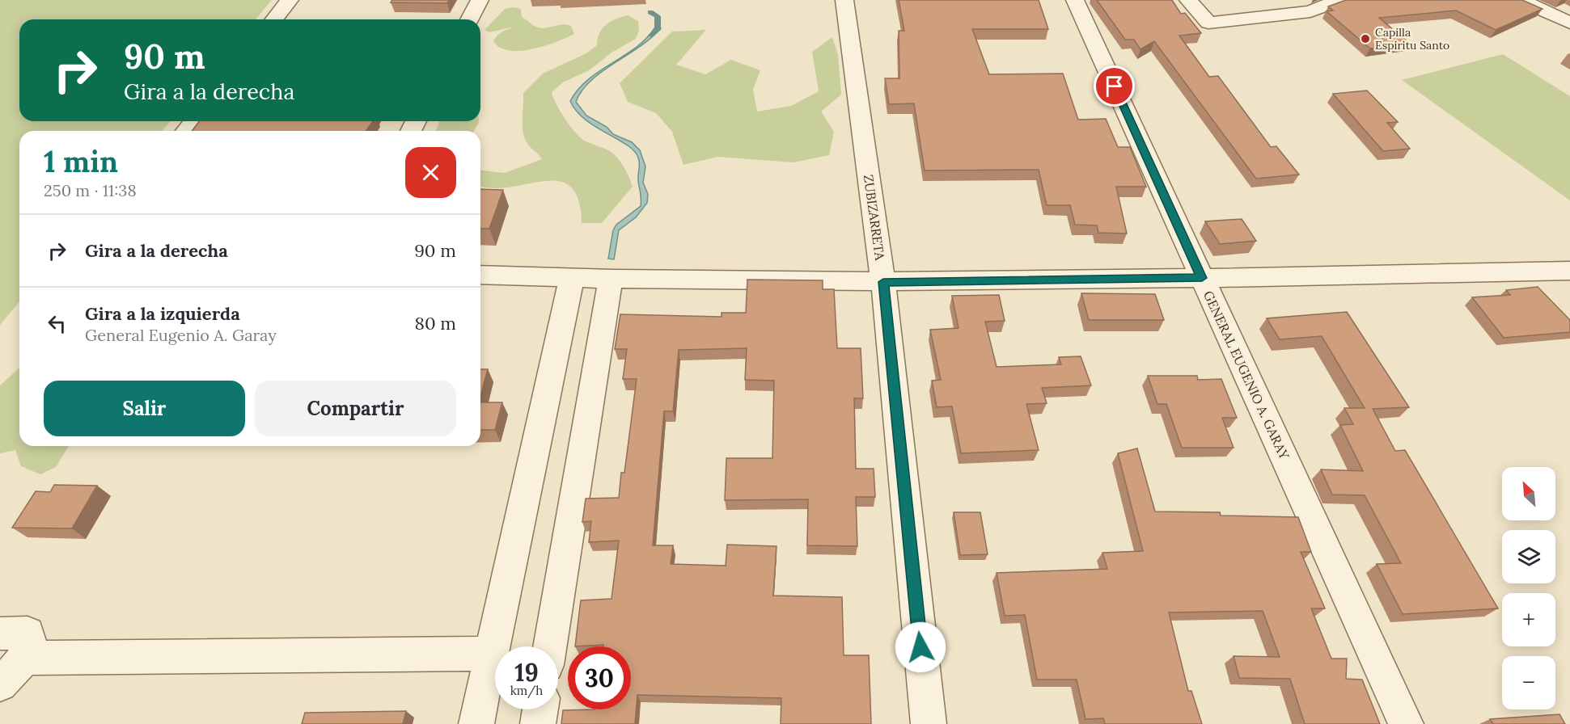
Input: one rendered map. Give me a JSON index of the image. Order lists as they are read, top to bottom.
{
  "streets": {
    "street": ["ZUBIZARRETA", "GENERAL EUGENIO A. GARAY"]
  },
  "places": ["Capilla Espiritu Santo"],
  "north": "top left",
  "page": {
    "turn": ["90 m", "Gira a la derecha"],
    "heading": ["1 min", "250 m · 11:38"],
    "list": [
      {
        "name": "Gira a la derecha",
        "value": "90 m"
      },
      {
        "name": "Gira a la izquierda",
        "note": "General Eugenio A. Garay",
        "value": "80 m"
      }
    ],
    "buttons": ["Salir", "Compartir"],
    "map_buttons": ["+", "−"],
    "speed": "19 km/h",
    "limit": "30"
  }
}
